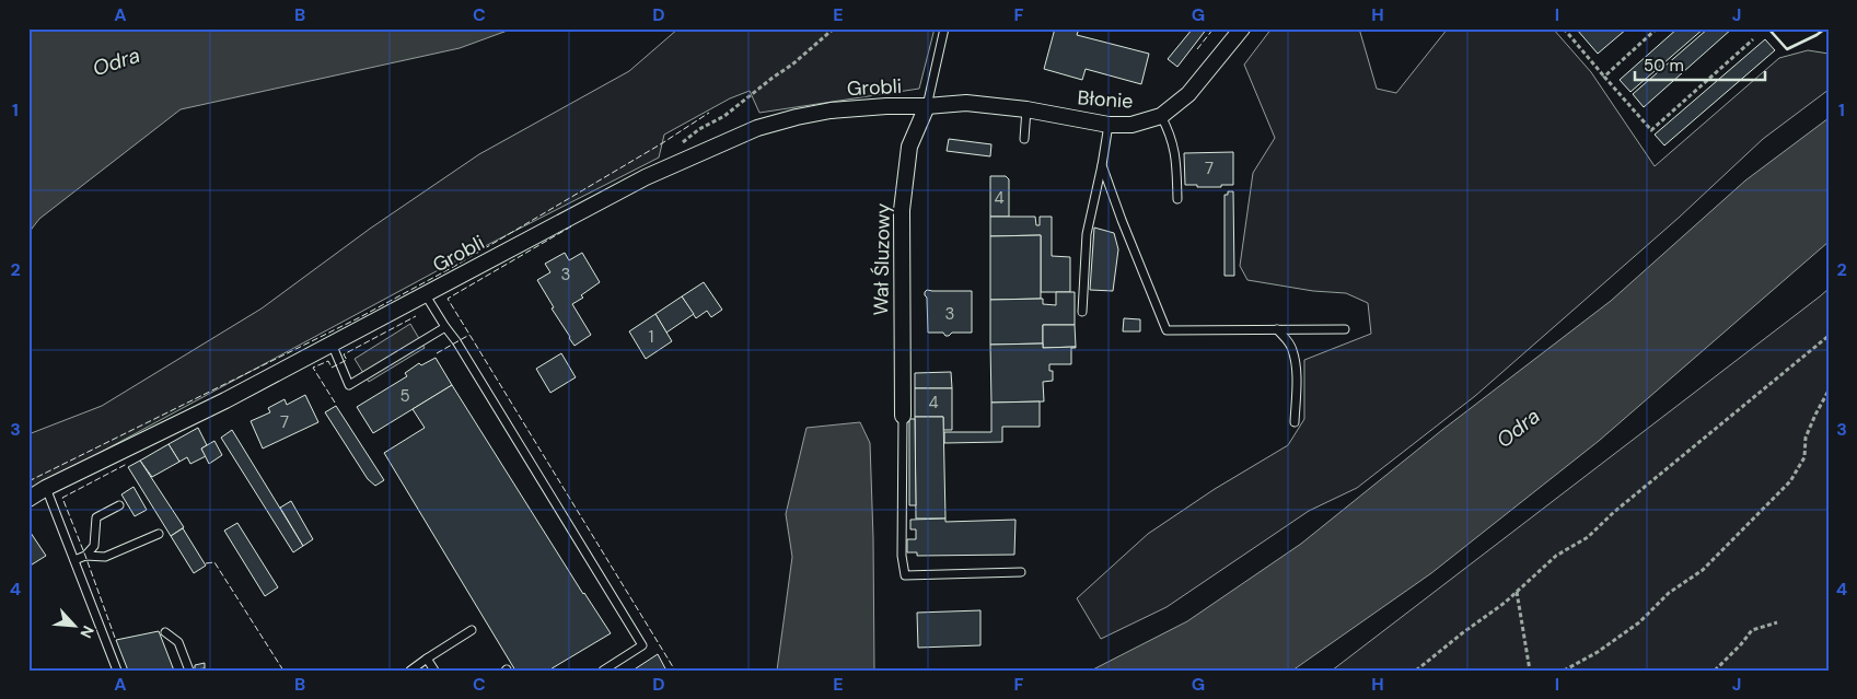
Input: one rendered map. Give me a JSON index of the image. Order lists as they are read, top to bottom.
{
  "streets": {
    "street": ["Grobli", "Błonie", "Wał Śluzowy"]
  },
  "crossings": [
    ["Grobli", "Błonie"],
    ["Grobli", "Wał Śluzowy"],
    ["Błonie", "Wał Śluzowy"]
  ],
  "water": ["Odra"],
  "house_numbers": [
    "7",
    "4",
    "3",
    "3",
    "1",
    "5",
    "4",
    "7"
  ],
  "scale_bar": "50 m",
  "north": "bottom right",
  "grid": {
    "columns": [
      "A",
      "B",
      "C",
      "D",
      "E",
      "F",
      "G",
      "H",
      "I",
      "J"
    ],
    "rows": [
      "1",
      "2",
      "3",
      "4"
    ]
  }
}
